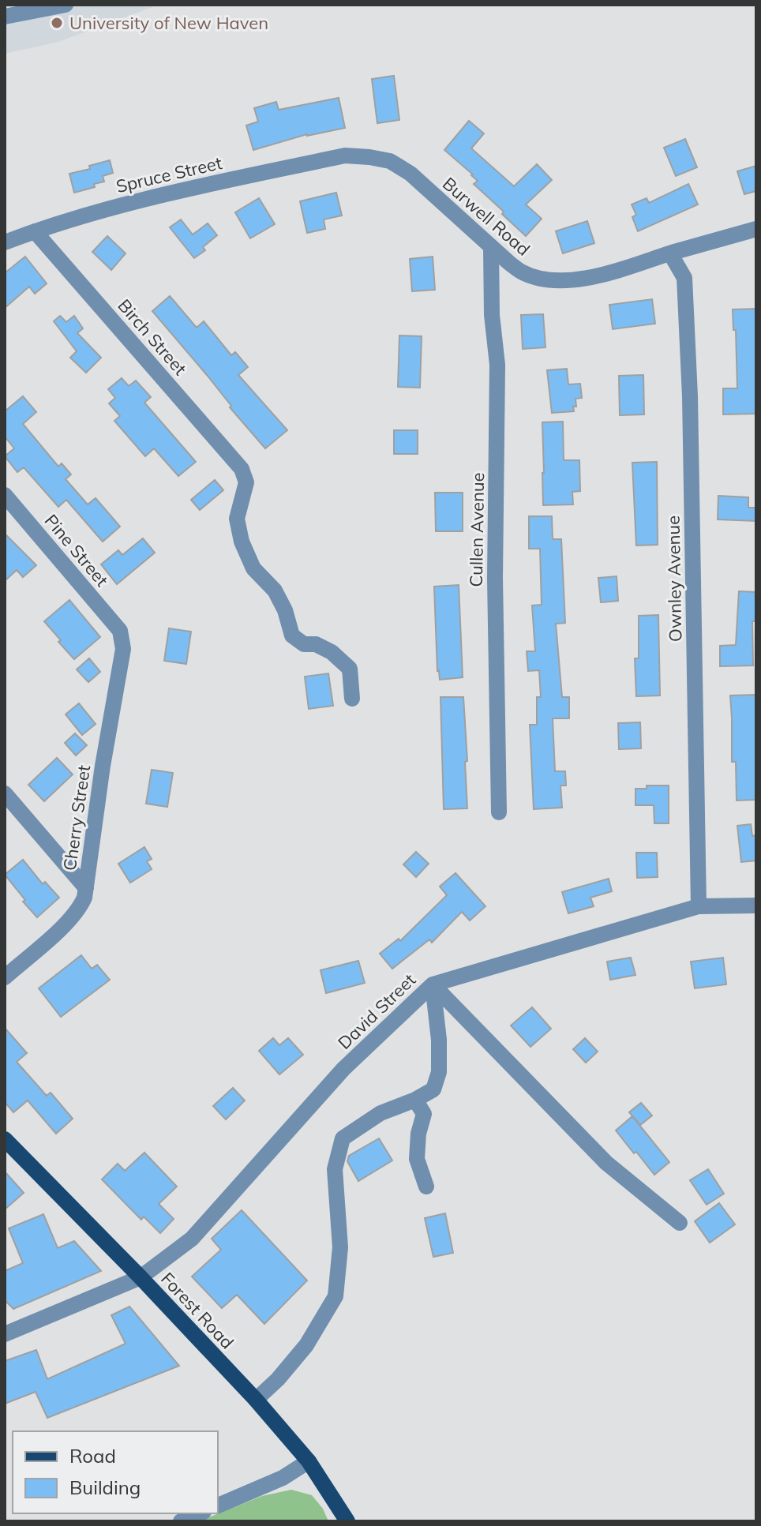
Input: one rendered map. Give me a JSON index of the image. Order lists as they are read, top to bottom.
{
  "streets": {
    "main road": ["Forest Road"],
    "street": [
      "Spruce Street",
      "Burwell Road",
      "Birch Street",
      "Cullen Avenue",
      "Pine Street",
      "Ownley Avenue",
      "Cherry Street",
      "David Street"
    ]
  },
  "crossings": [
    ["Spruce Street", "Burwell Road"],
    ["Spruce Street", "Birch Street"],
    ["Burwell Road", "Cullen Avenue"],
    ["Burwell Road", "Ownley Avenue"],
    ["Pine Street", "Cherry Street"],
    ["Ownley Avenue", "David Street"],
    ["David Street", "Forest Road"]
  ],
  "places": ["University of New Haven"],
  "legend": ["Road", "Building"]
}
